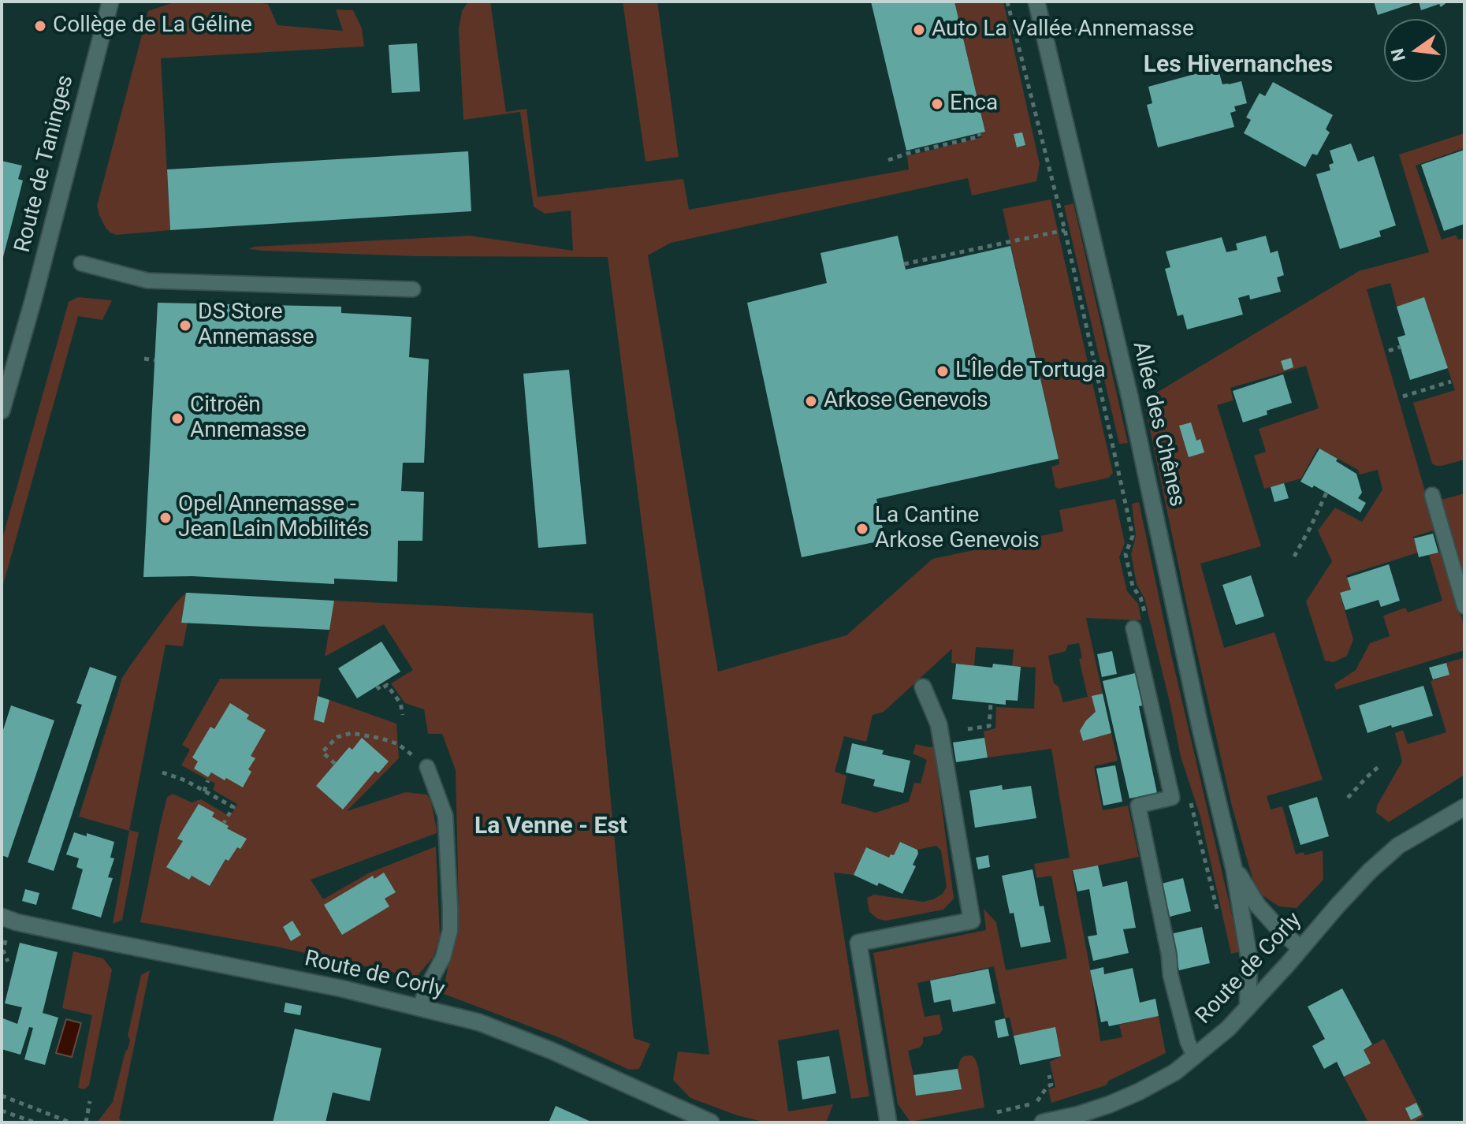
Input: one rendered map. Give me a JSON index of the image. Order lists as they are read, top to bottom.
{
  "streets": {
    "street": ["Route de Taninges", "Allée des Chênes", "Route de Corly"]
  },
  "crossings": [
    ["Allée des Chênes", "Route de Corly"]
  ],
  "districts": ["Les Hivernanches", "La Venne - Est"],
  "places": [
    "Collège de La Géline",
    "Auto La Vallée Annemasse",
    "Enca",
    "DS Store Annemasse",
    "L'Île de Tortuga",
    "Arkose Genevois",
    "Citroën Annemasse",
    "Opel Annemasse - Jean Lain Mobilités",
    "La Cantine Arkose Genevois"
  ],
  "north": "left"
}
